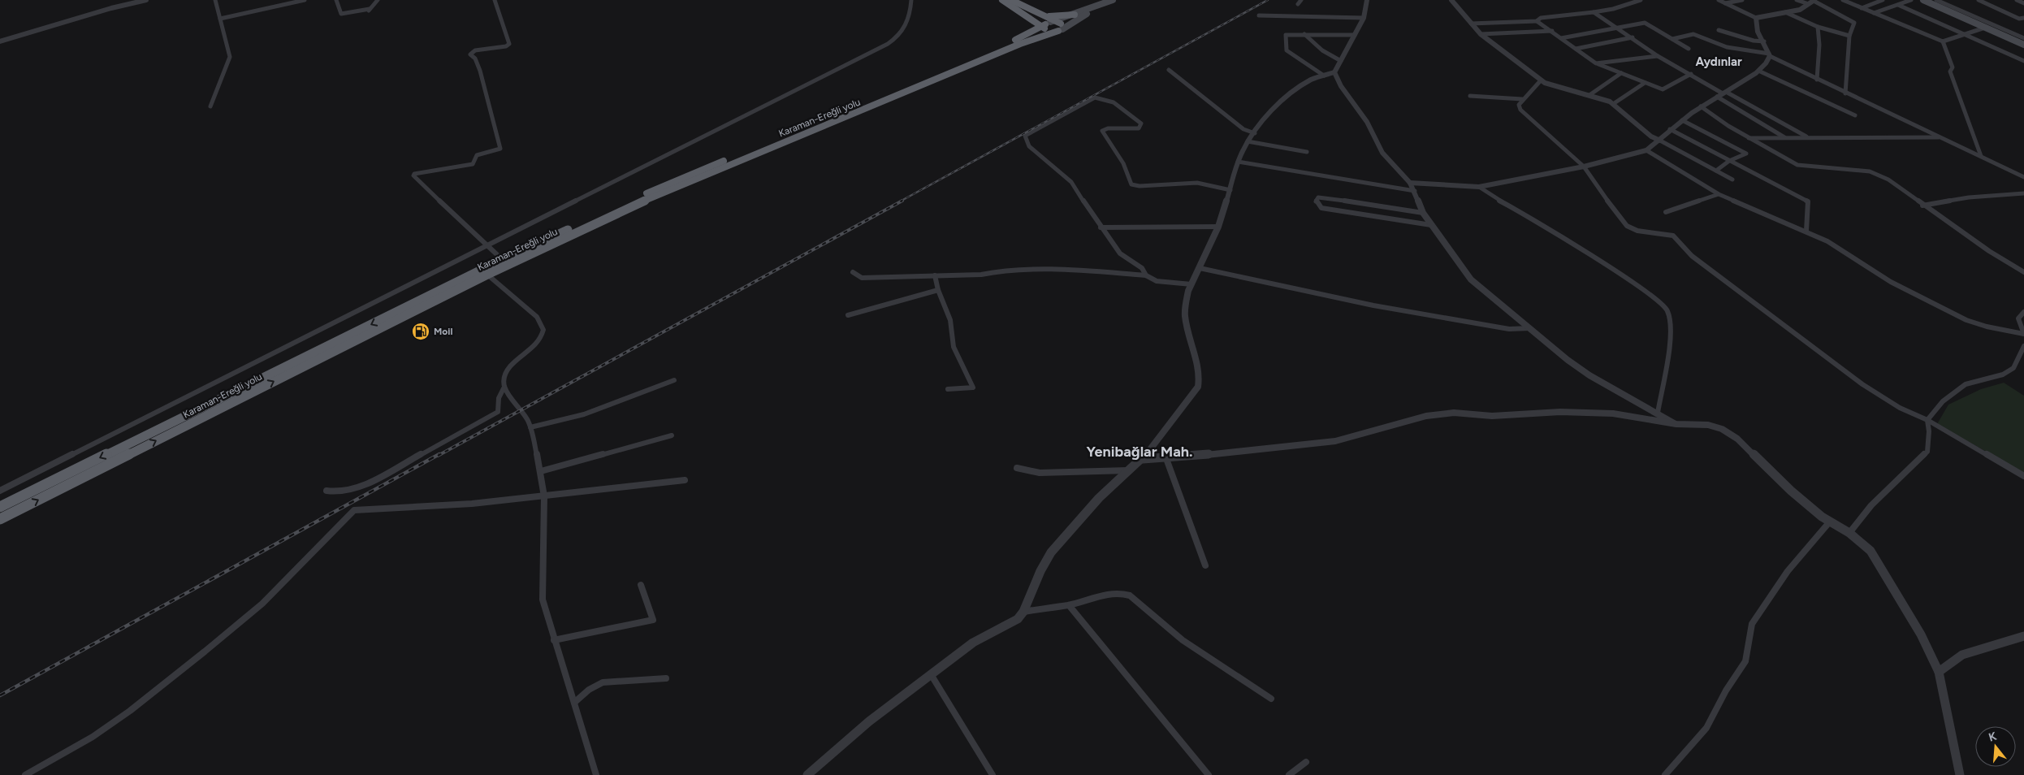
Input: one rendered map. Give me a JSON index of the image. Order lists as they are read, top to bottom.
{
  "streets": {
    "highway": ["Karaman-Ereğli yolu"]
  },
  "districts": ["Aydınlar", "Yenibağlar Mah."],
  "places": {
    "fuel station": ["Moil"]
  },
  "north": "top"
}
